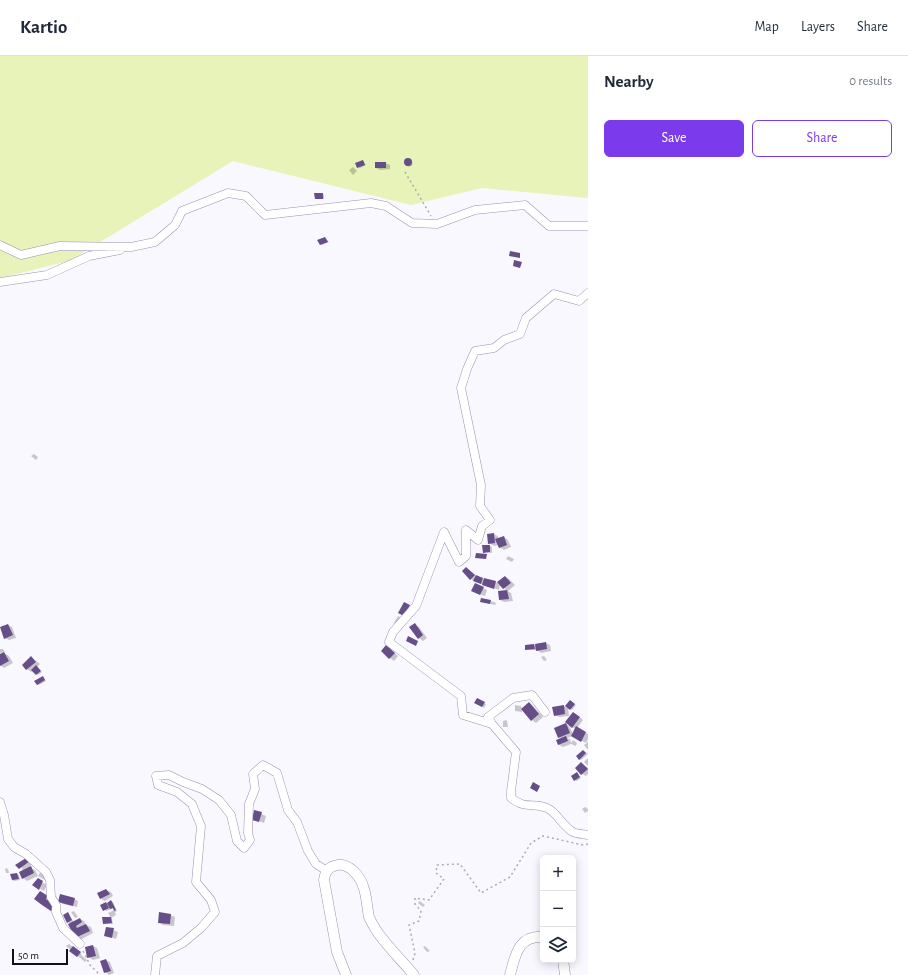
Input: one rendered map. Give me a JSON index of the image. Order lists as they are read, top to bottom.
{
  "scale_bar": "50 m",
  "page": {
    "header": "Kartio",
    "nav": ["Map", "Layers", "Share"],
    "heading": ["Nearby", "0 results"],
    "buttons": ["Save", "Share"],
    "map_buttons": ["+", "−"],
    "scale": "50 m"
  }
}
